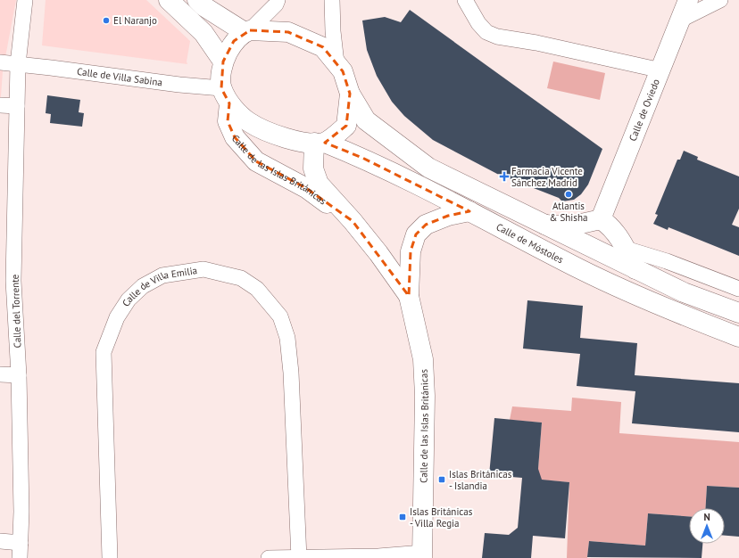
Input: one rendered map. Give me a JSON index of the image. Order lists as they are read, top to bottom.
{
  "streets": {
    "main road": ["Calle de Oviedo", "Calle de las Islas Británicas", "Calle de Móstoles"],
    "street": ["Calle de Villa Sabina", "Calle de Villa Emilia", "Calle del Torrente"]
  },
  "crossings": [
    ["Calle de Villa Sabina", "Calle de las Islas Británicas"],
    ["Calle de Villa Sabina", "Calle de Móstoles"],
    ["Calle de Villa Sabina", "Calle del Torrente"],
    ["Calle de las Islas Británicas", "Calle de Móstoles"]
  ],
  "places": {
    "other": ["El Naranjo", "Atlantis & Shisha"],
    "health": ["Farmacia Vicente Sánchez Madrid"],
    "transit": ["Islas Británicas - Islandia", "Islas Británicas - Villa Regia"]
  },
  "north": "top"
}
